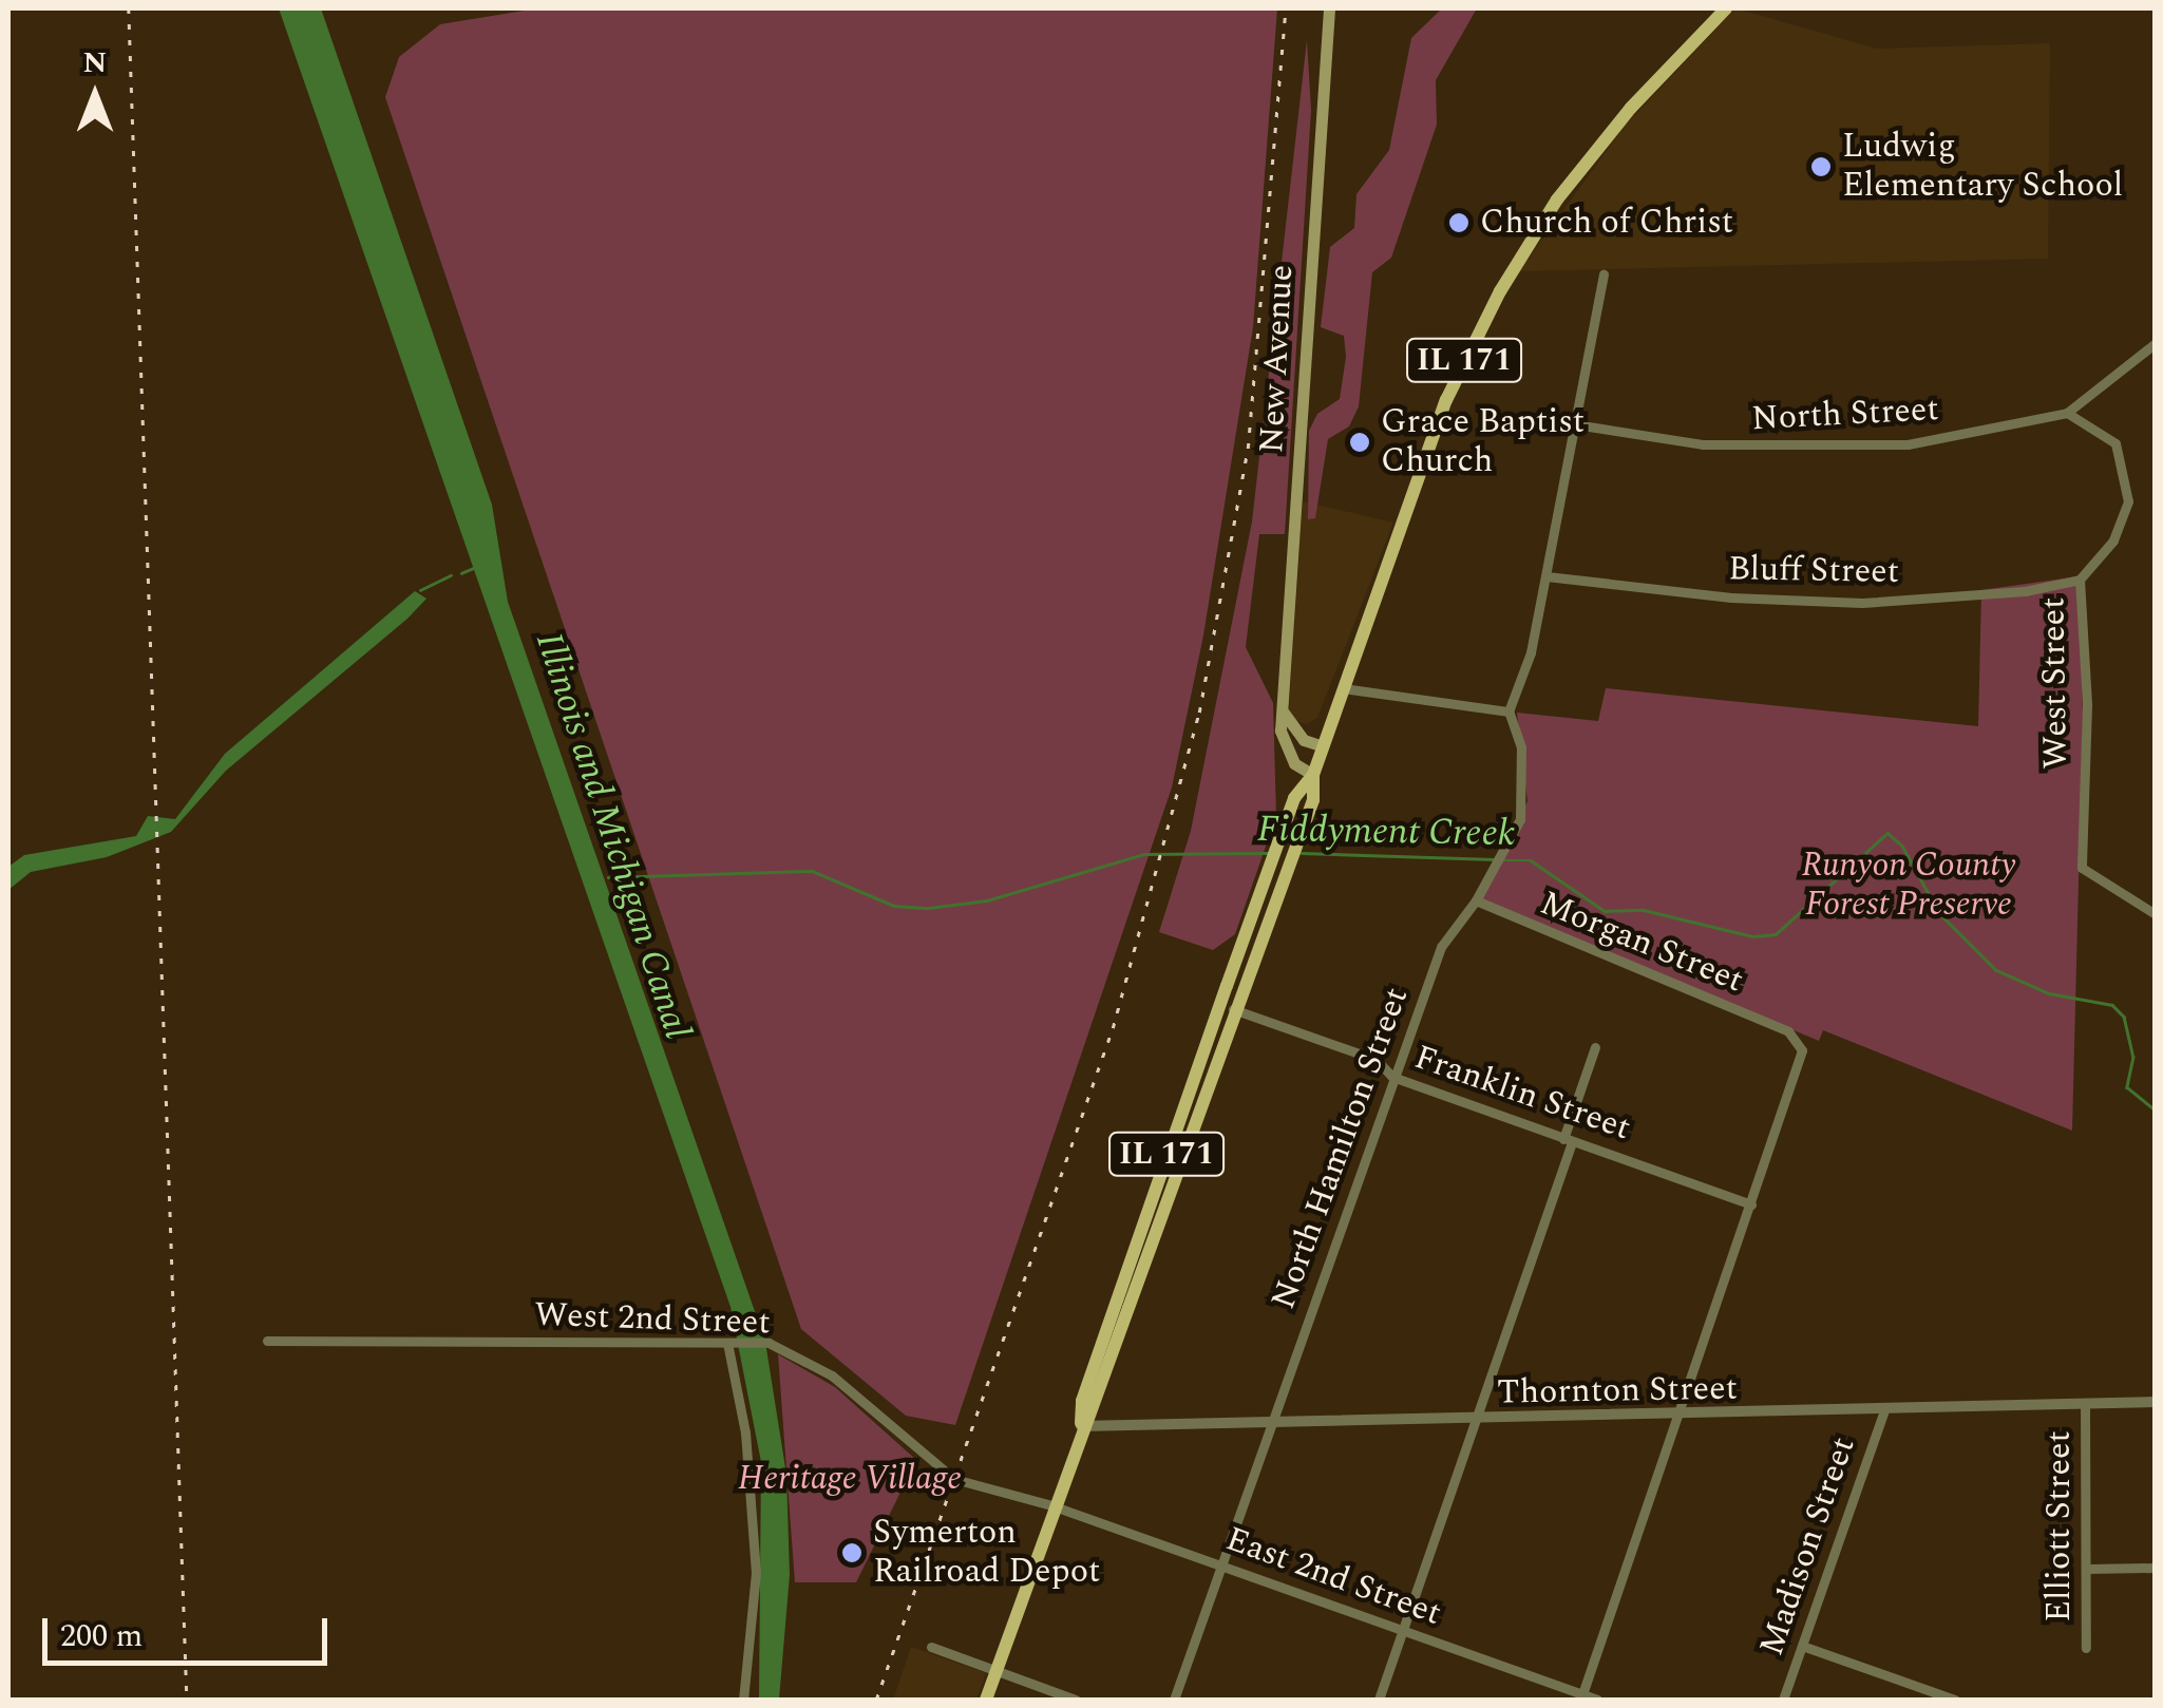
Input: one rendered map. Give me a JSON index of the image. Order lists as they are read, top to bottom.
{
  "streets": {
    "main road": ["New Avenue", "IL 171"],
    "street": [
      "North Street",
      "Bluff Street",
      "West Street",
      "Morgan Street",
      "Franklin Street",
      "North Hamilton Street",
      "West 2nd Street",
      "Thornton Street",
      "Elliott Street",
      "Madison Street",
      "East 2nd Street"
    ]
  },
  "crossings": [
    ["New Avenue", "IL 171"],
    ["IL 171", "Franklin Street"],
    ["IL 171", "West 2nd Street"],
    ["IL 171", "Thornton Street"],
    ["IL 171", "East 2nd Street"],
    ["North Street", "West Street"],
    ["Bluff Street", "West Street"],
    ["Morgan Street", "Franklin Street"],
    ["Morgan Street", "North Hamilton Street"],
    ["Franklin Street", "North Hamilton Street"],
    ["North Hamilton Street", "Thornton Street"],
    ["North Hamilton Street", "East 2nd Street"],
    ["West 2nd Street", "East 2nd Street"],
    ["Thornton Street", "Elliott Street"],
    ["Thornton Street", "Madison Street"]
  ],
  "water": ["Fiddyment Creek", "Illinois and Michigan Canal"],
  "parks": ["Runyon County Forest Preserve", "Heritage Village"],
  "places": [
    "Ludwig Elementary School",
    "Church of Christ",
    "Grace Baptist Church",
    "Symerton Railroad Depot"
  ],
  "scale_bar": "200 m",
  "north": "top"
}
